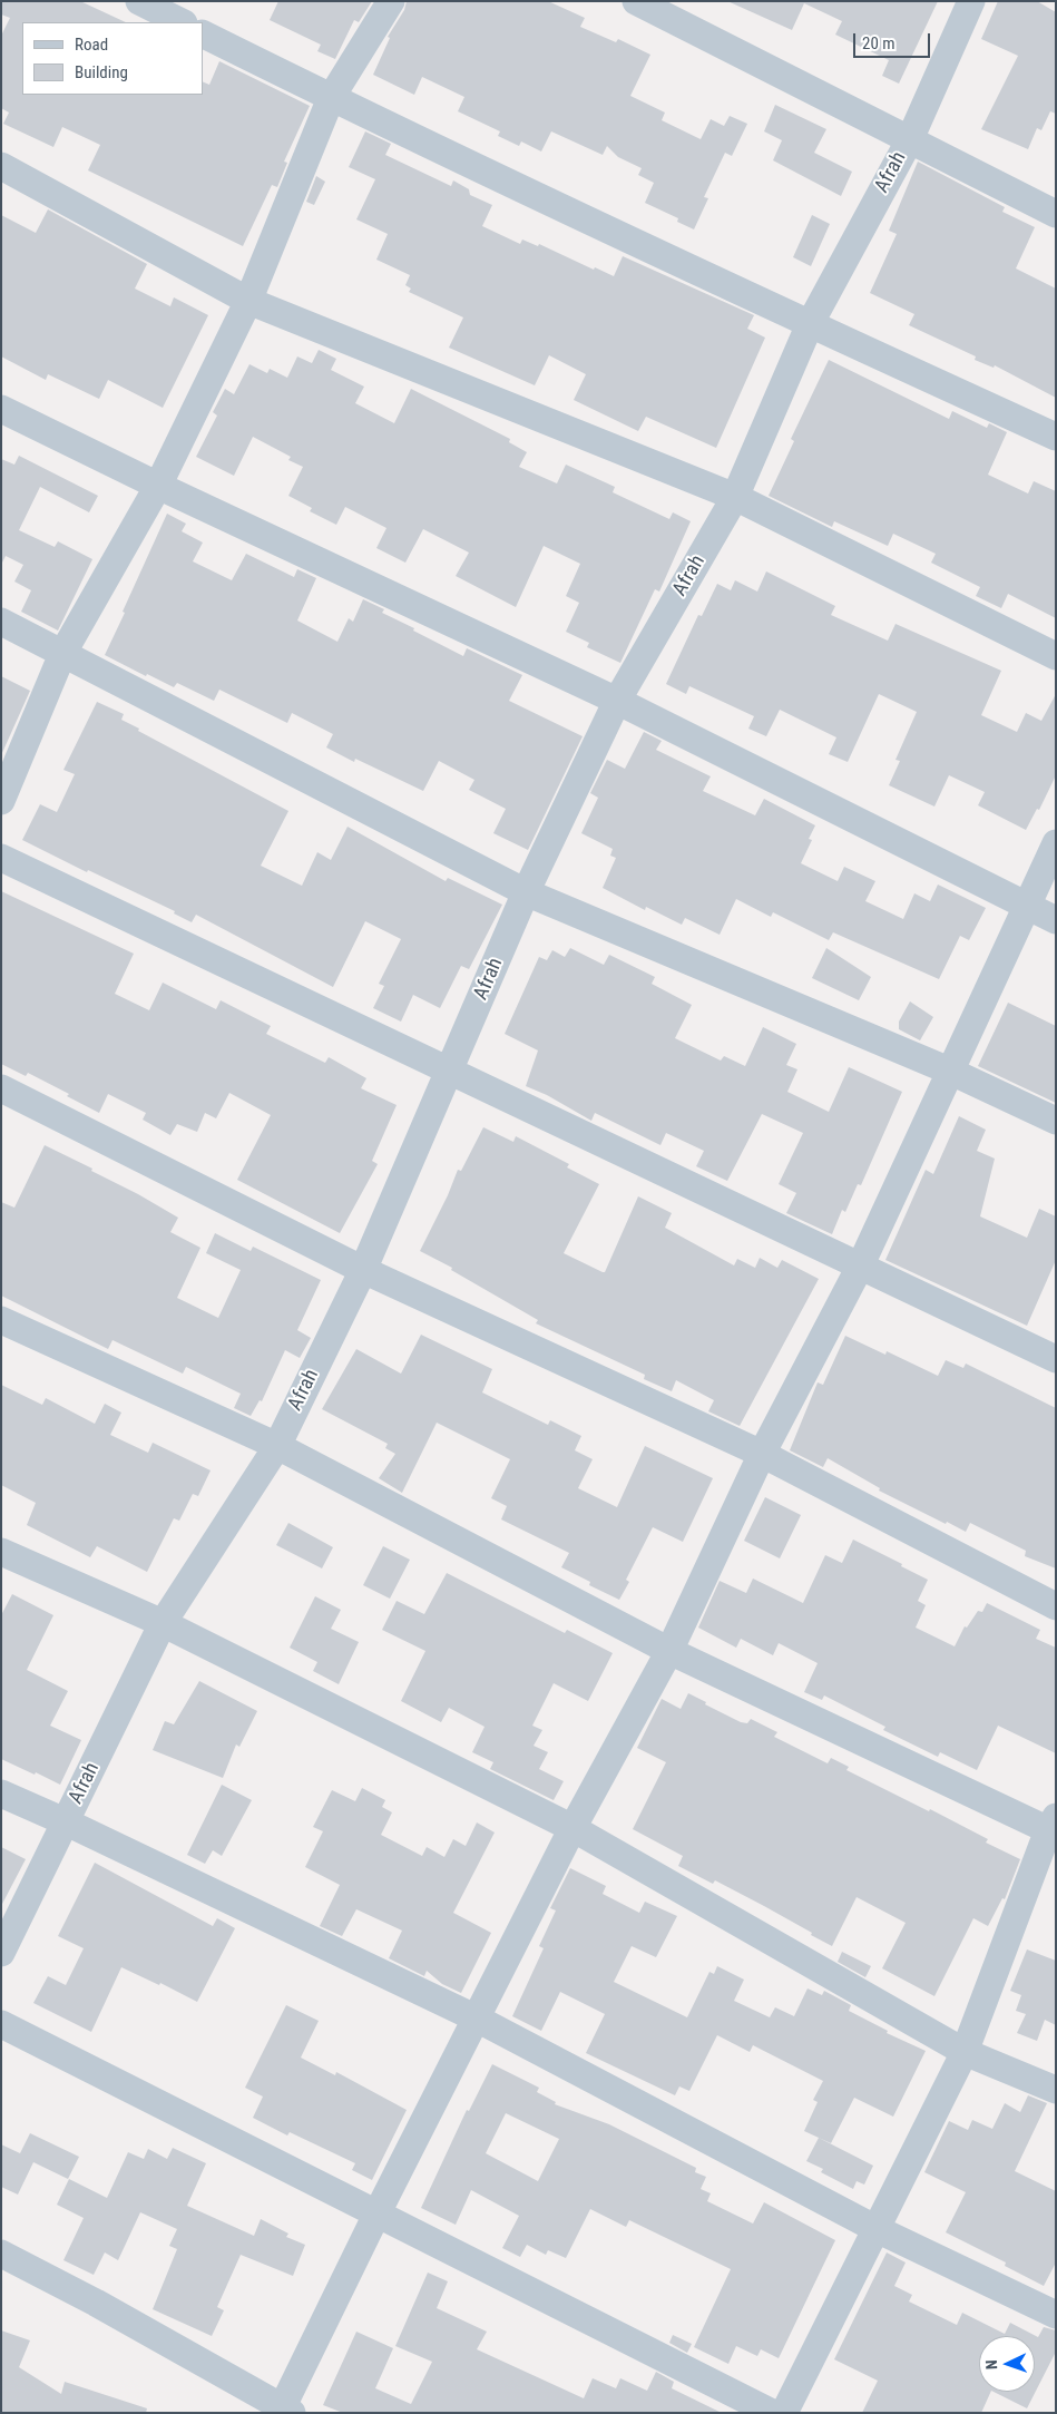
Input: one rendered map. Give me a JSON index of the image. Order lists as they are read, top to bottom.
{
  "streets": {
    "street": ["Afrah"]
  },
  "legend": ["Road", "Building"],
  "scale_bar": "20 m",
  "north": "left"
}
